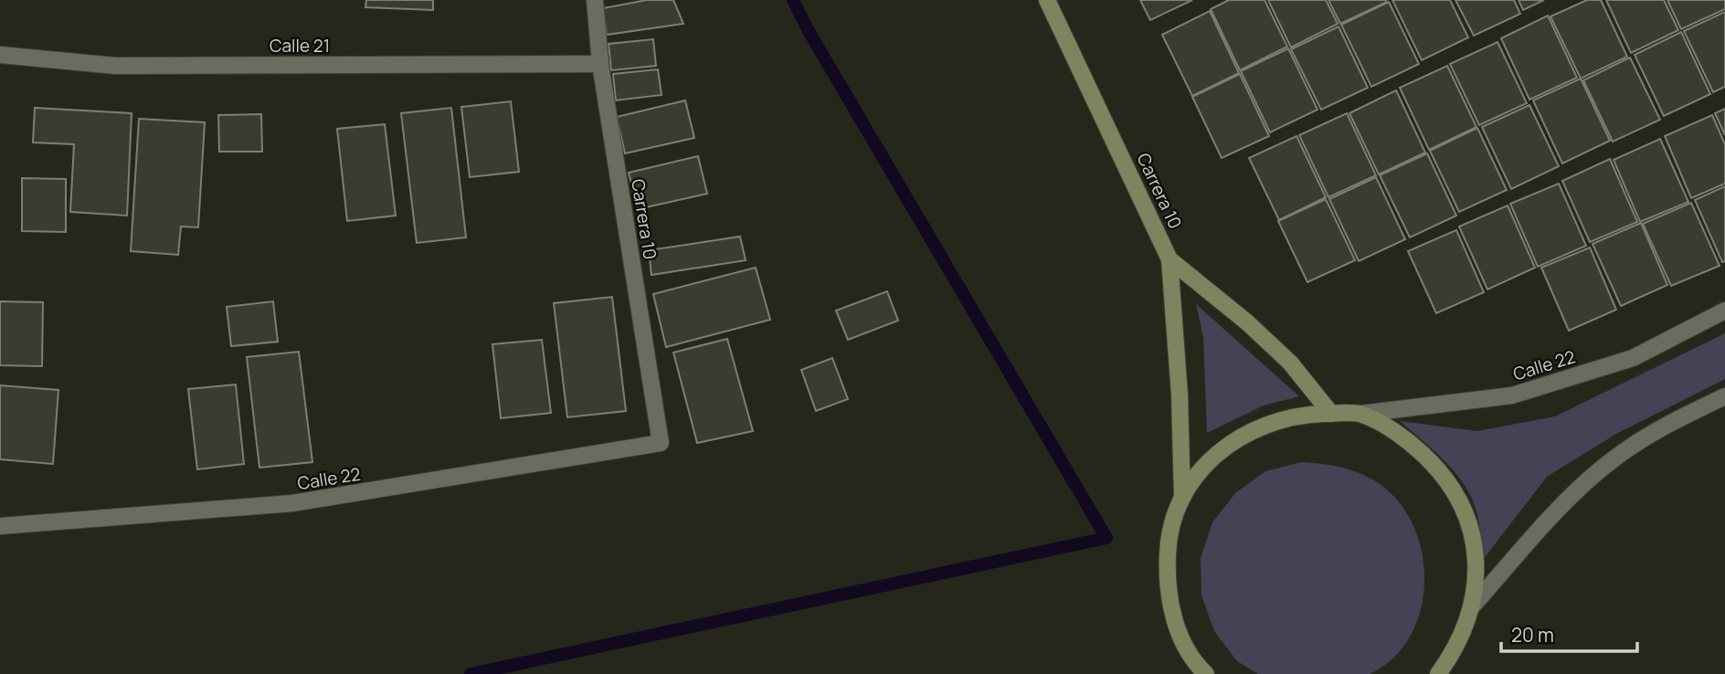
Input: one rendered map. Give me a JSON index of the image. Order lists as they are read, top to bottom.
{
  "streets": {
    "street": ["Calle 21", "Carrera 10", "Calle 22"]
  },
  "crossings": [
    ["Calle 21", "Carrera 10"],
    ["Carrera 10", "Calle 22"]
  ],
  "scale_bar": "20 m"
}
